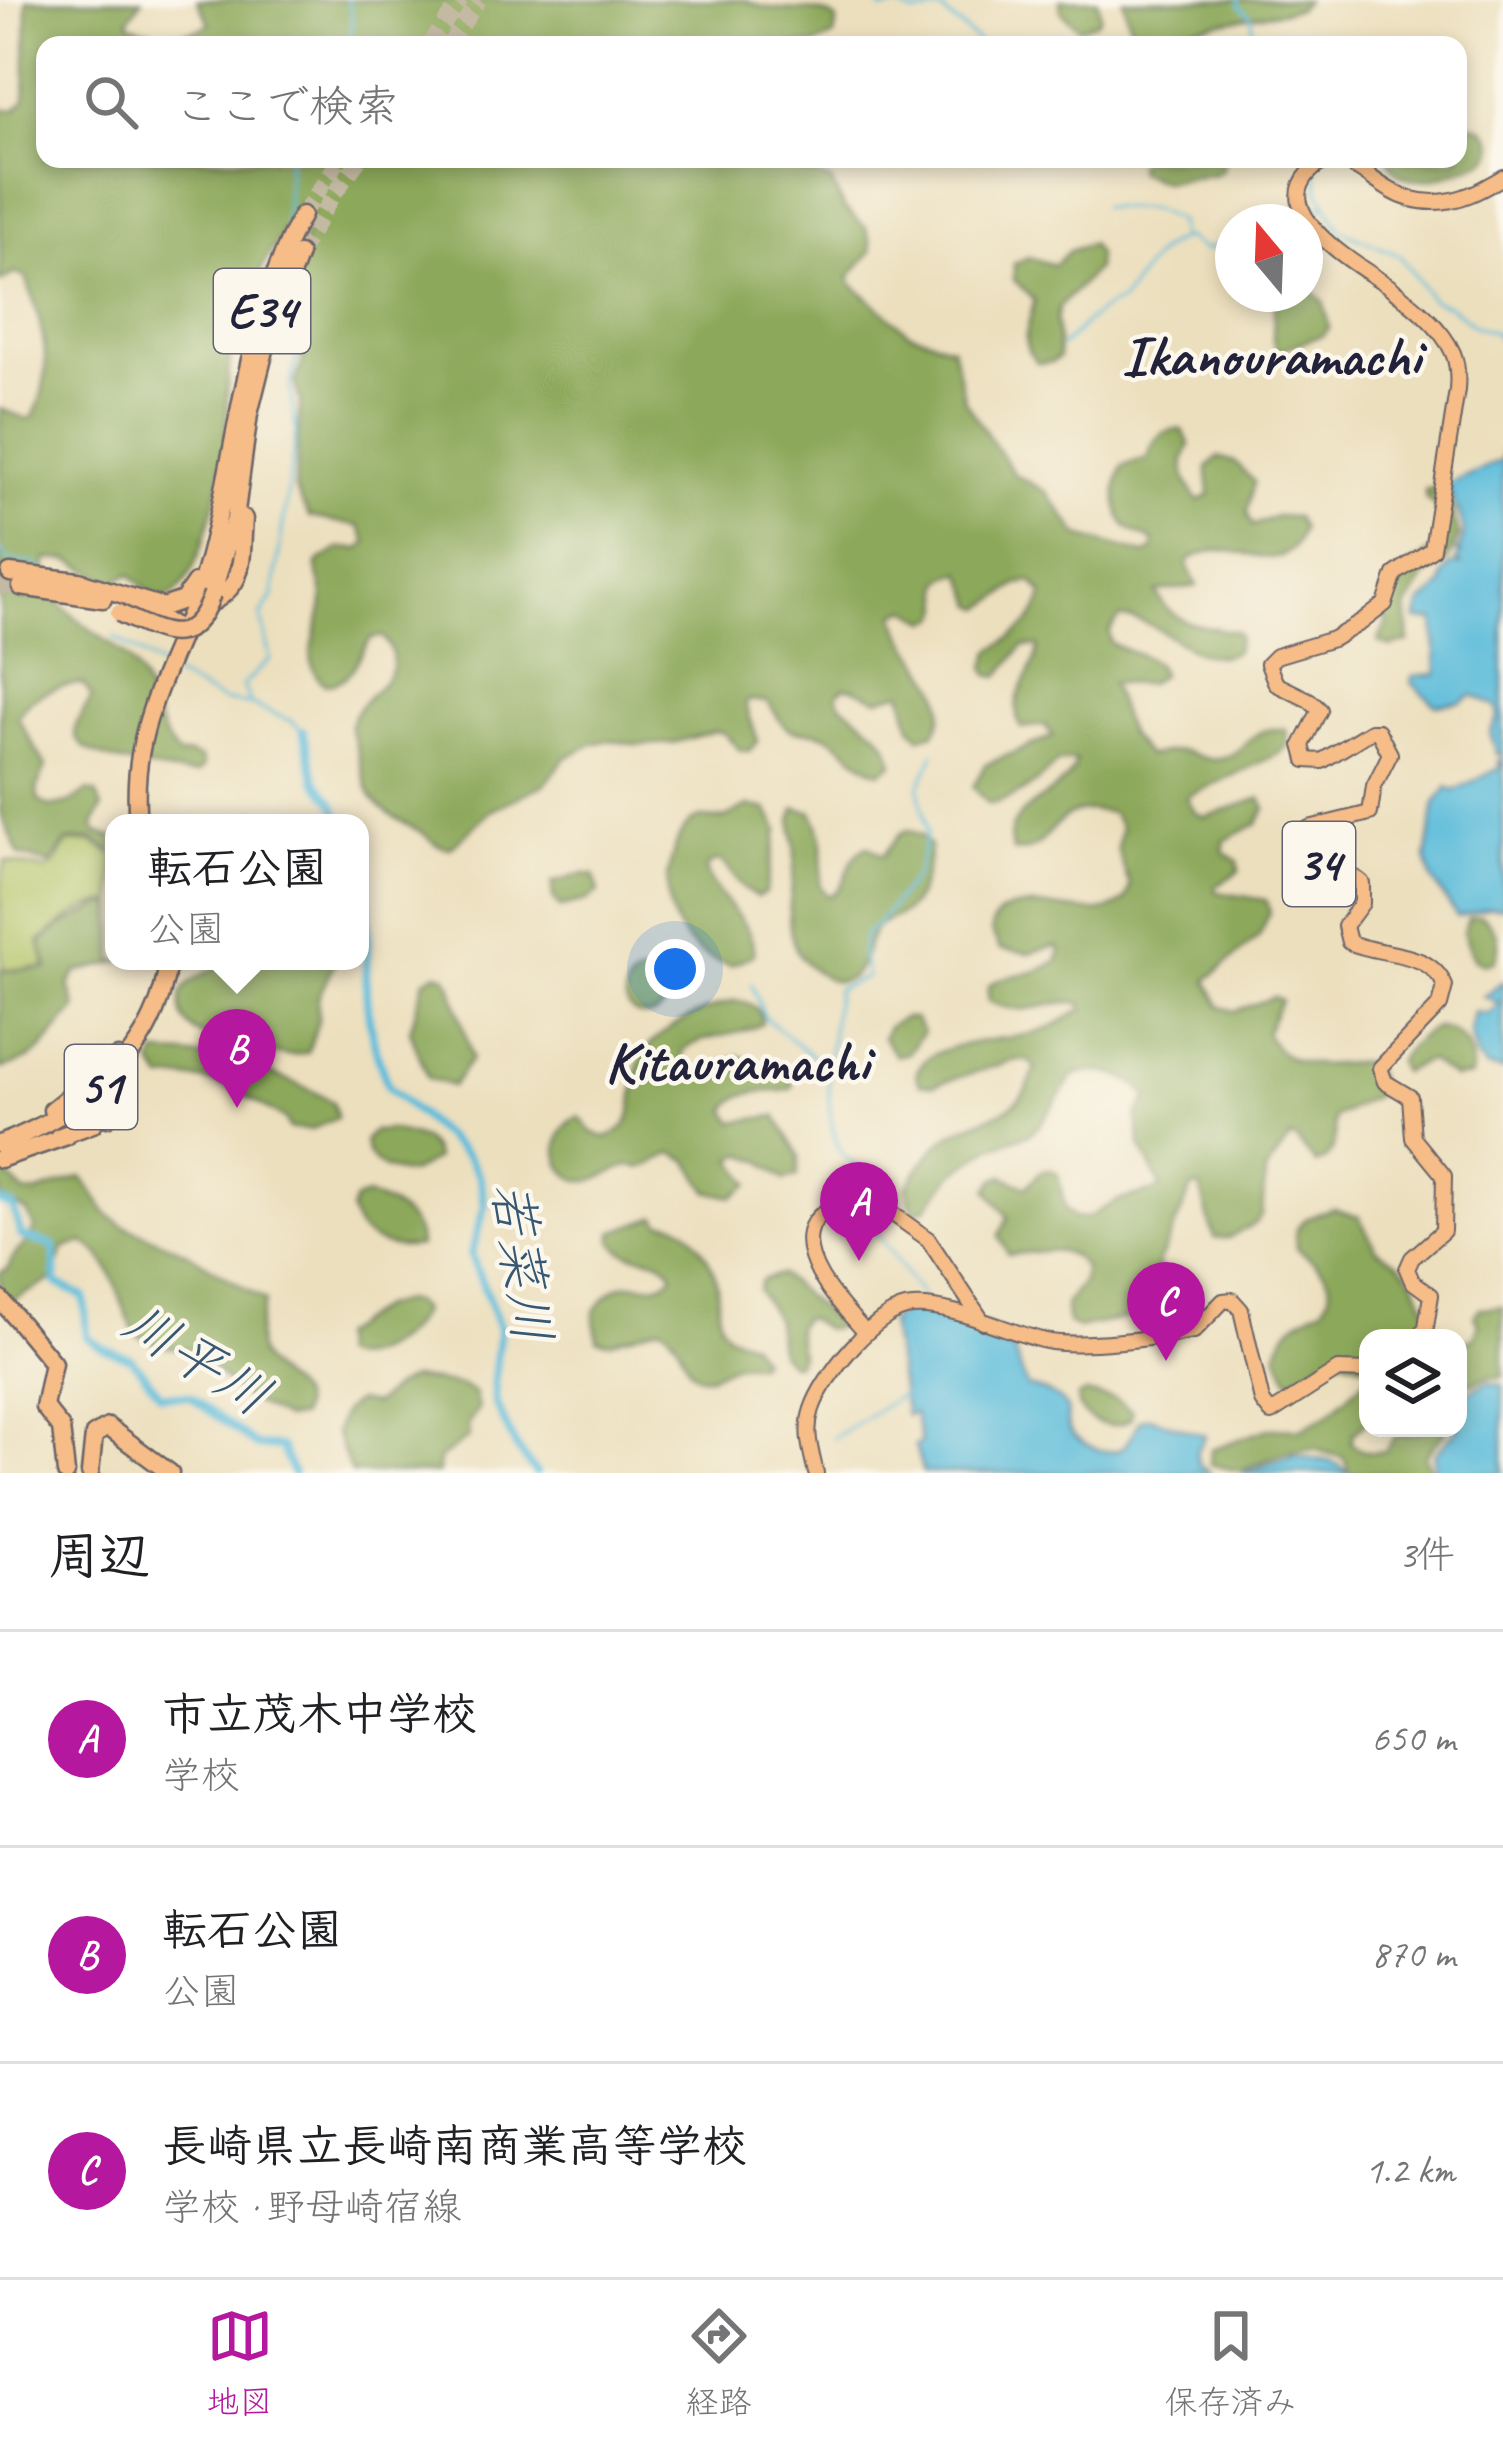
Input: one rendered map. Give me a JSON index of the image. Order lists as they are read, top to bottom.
{
  "streets": {
    "highway": ["E34", "51"],
    "main road": ["34"]
  },
  "districts": ["Ikanouramachi", "Kitauramachi"],
  "water": ["若菜川", "川平川"],
  "north": "top",
  "page": {
    "search": "ここで検索",
    "popup": ["転石公園", "公園"],
    "pins": ["B", "A", "C"],
    "heading": ["周辺", "3件"],
    "list": [
      {
        "mark": "A",
        "name": "市立茂木中学校",
        "note": "学校",
        "value": "650 m"
      },
      {
        "mark": "B",
        "name": "転石公園",
        "note": "公園",
        "value": "870 m"
      },
      {
        "mark": "C",
        "name": "長崎県立長崎南商業高等学校",
        "note": "学校 · 野母崎宿線",
        "value": "1.2 km"
      }
    ],
    "nav": ["地図", "経路", "保存済み"]
  }
}
